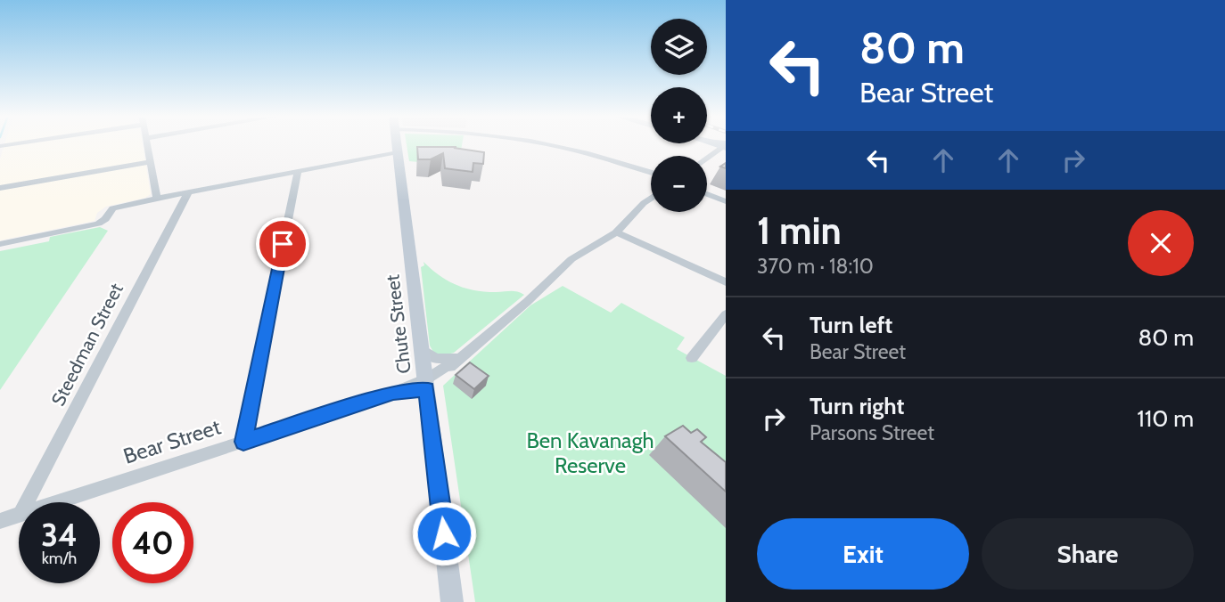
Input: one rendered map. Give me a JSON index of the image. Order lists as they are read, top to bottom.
{
  "streets": {
    "street": ["Chute Street", "Steedman Street", "Bear Street"]
  },
  "crossings": [
    ["Chute Street", "Bear Street"]
  ],
  "parks": ["Ben Kavanagh Reserve"],
  "page": {
    "turn": ["80 m", "Bear Street"],
    "map_buttons": ["+", "−"],
    "heading": ["1 min", "370 m · 18:10"],
    "list": [
      {
        "name": "Turn left",
        "note": "Bear Street",
        "value": "80 m"
      },
      {
        "name": "Turn right",
        "note": "Parsons Street",
        "value": "110 m"
      }
    ],
    "speed": "34 km/h",
    "limit": "40",
    "buttons": ["Exit", "Share"]
  }
}
